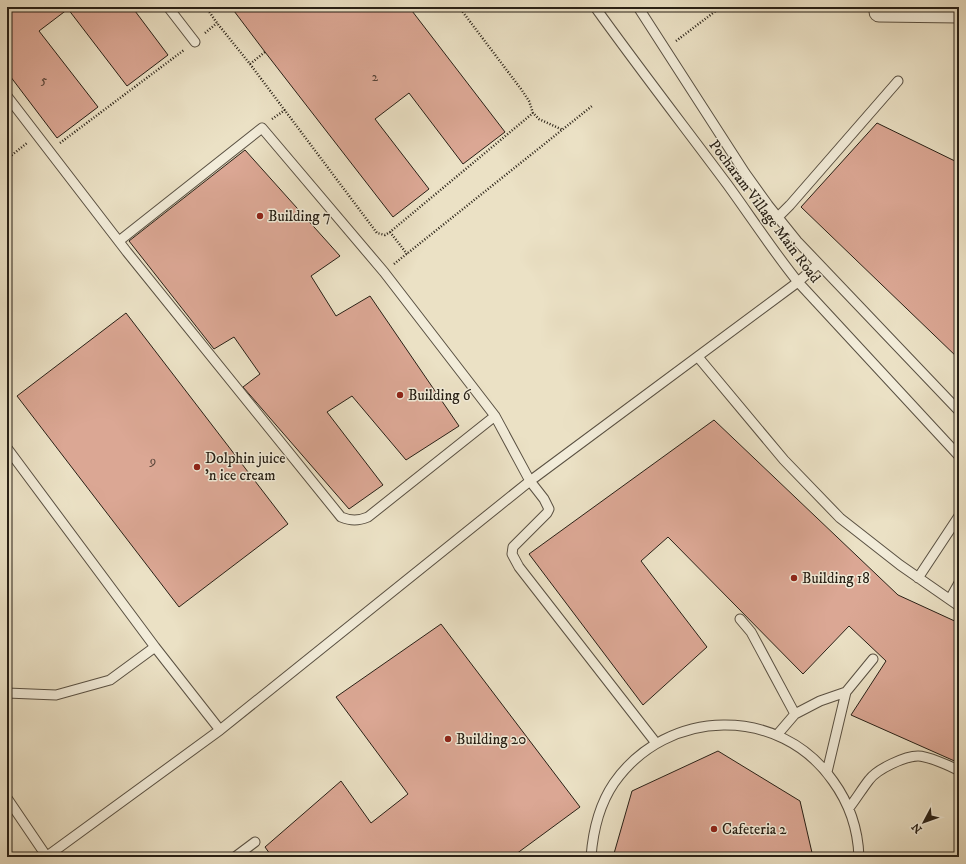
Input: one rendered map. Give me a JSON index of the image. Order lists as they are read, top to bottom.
{
  "streets": {
    "lane": ["Pocharam Village Main Road"]
  },
  "places": [
    "Building 7",
    "Building 6",
    "Dolphin juice 'n ice cream",
    "Building 18",
    "Building 20",
    "Cafeteria 2"
  ],
  "house_numbers": ["2", "5", "9"],
  "north": "bottom left"
}
